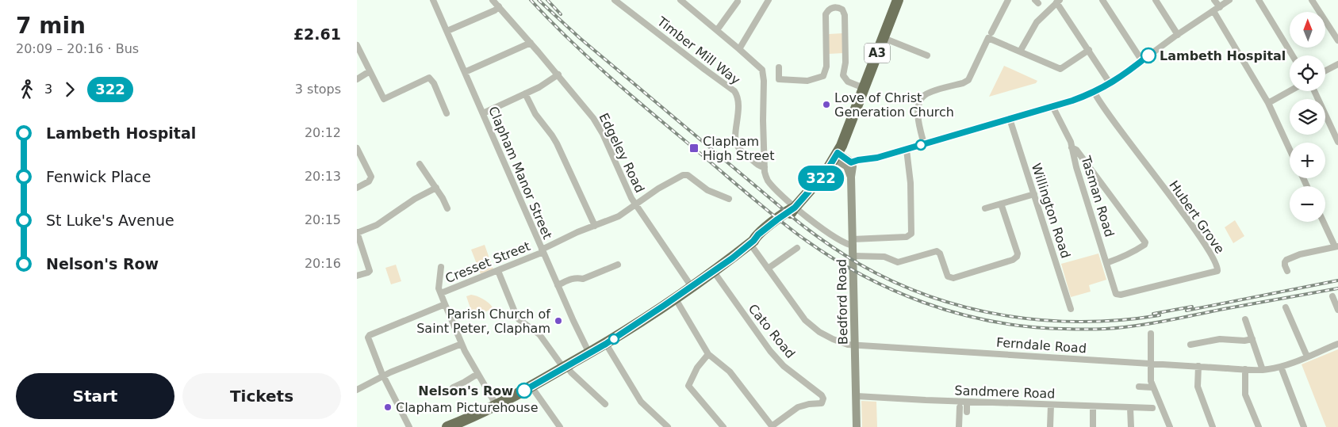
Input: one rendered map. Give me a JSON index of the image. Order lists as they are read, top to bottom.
{
  "streets": {
    "highway": ["A3"],
    "main road": ["Bedford Road"],
    "street": [
      "Timber Mill Way",
      "Edgeley Road",
      "Clapham Manor Street",
      "Tasman Road",
      "Willington Road",
      "Hubert Grove",
      "Cresset Street",
      "Cato Road",
      "Ferndale Road",
      "Sandmere Road"
    ]
  },
  "crossings": [
    ["A3", "Edgeley Road"],
    ["A3", "Clapham Manor Street"],
    ["A3", "Cato Road"],
    ["A3", "Ferndale Road"],
    ["Edgeley Road", "Cresset Street"],
    ["Clapham Manor Street", "Cresset Street"],
    ["Tasman Road", "Hubert Grove"],
    ["Bedford Road", "Ferndale Road"],
    ["Bedford Road", "Sandmere Road"]
  ],
  "places": {
    "other": [
      "Lambeth Hospital",
      "Love of Christ Generation Church",
      "Parish Church of Saint Peter, Clapham",
      "Nelson's Row",
      "Clapham Picturehouse"
    ],
    "transit": ["Clapham High Street"]
  },
  "lines": ["bus line 322"],
  "north": "top",
  "page": {
    "heading": ["7 min", "20:09 – 20:16 · Bus", "£2.61"],
    "on_map": "322",
    "map_buttons": ["+", "−"],
    "legs": ["3", "322", "3 stops"],
    "list": [
      {
        "name": "Lambeth Hospital",
        "value": "20:12"
      },
      {
        "name": "Fenwick Place",
        "value": "20:13"
      },
      {
        "name": "St Luke's Avenue",
        "value": "20:15"
      },
      {
        "name": "Nelson's Row",
        "value": "20:16"
      }
    ],
    "buttons": ["Start", "Tickets"]
  }
}
